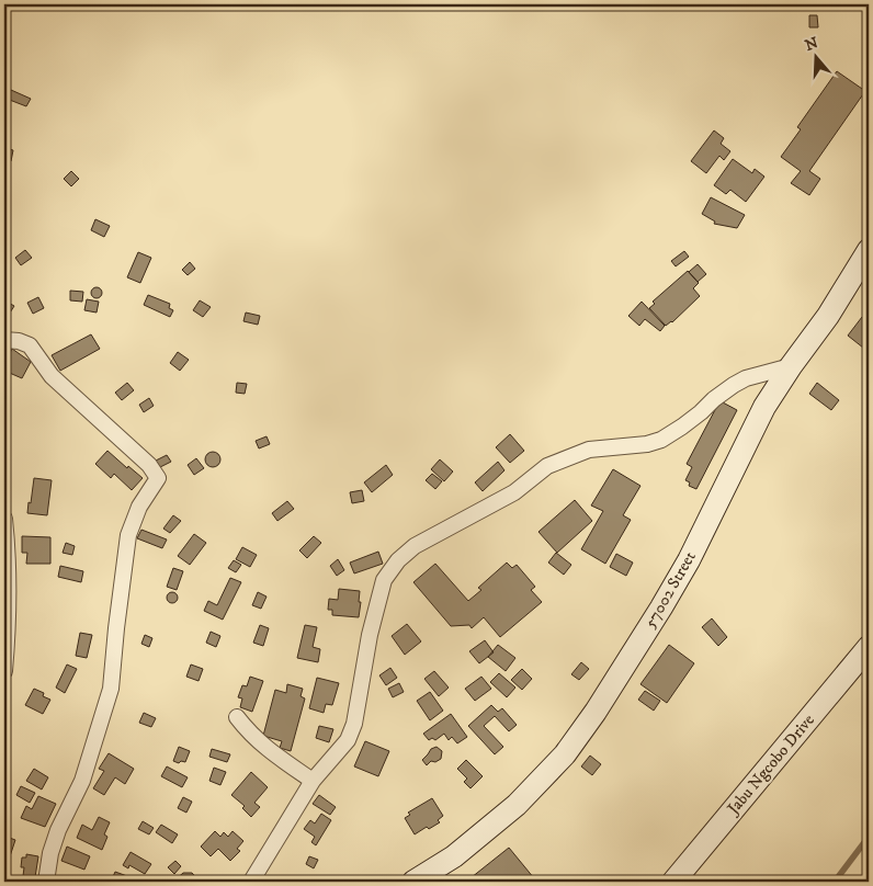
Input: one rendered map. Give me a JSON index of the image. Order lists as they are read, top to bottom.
{
  "streets": {
    "street": ["57002 Street", "Jabu Ngcobo Drive"]
  },
  "north": "top"
}
